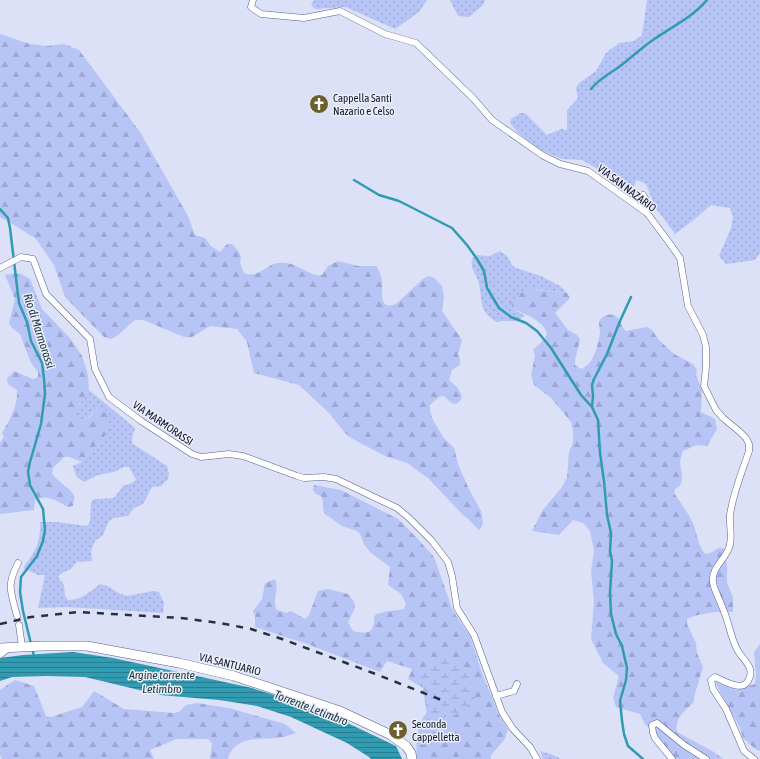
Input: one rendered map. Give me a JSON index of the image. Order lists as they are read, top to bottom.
{
  "streets": {
    "main road": ["VIA SANTUARIO"],
    "street": ["VIA SAN NAZARIO", "VIA MARMORASSI"]
  },
  "water": ["Rio di Marmorassi", "Argine torrente Letimbro", "Torrente Letimbro"],
  "places": {
    "church": ["Cappella Santi Nazario e Celso", "Seconda Cappelletta"]
  }
}
